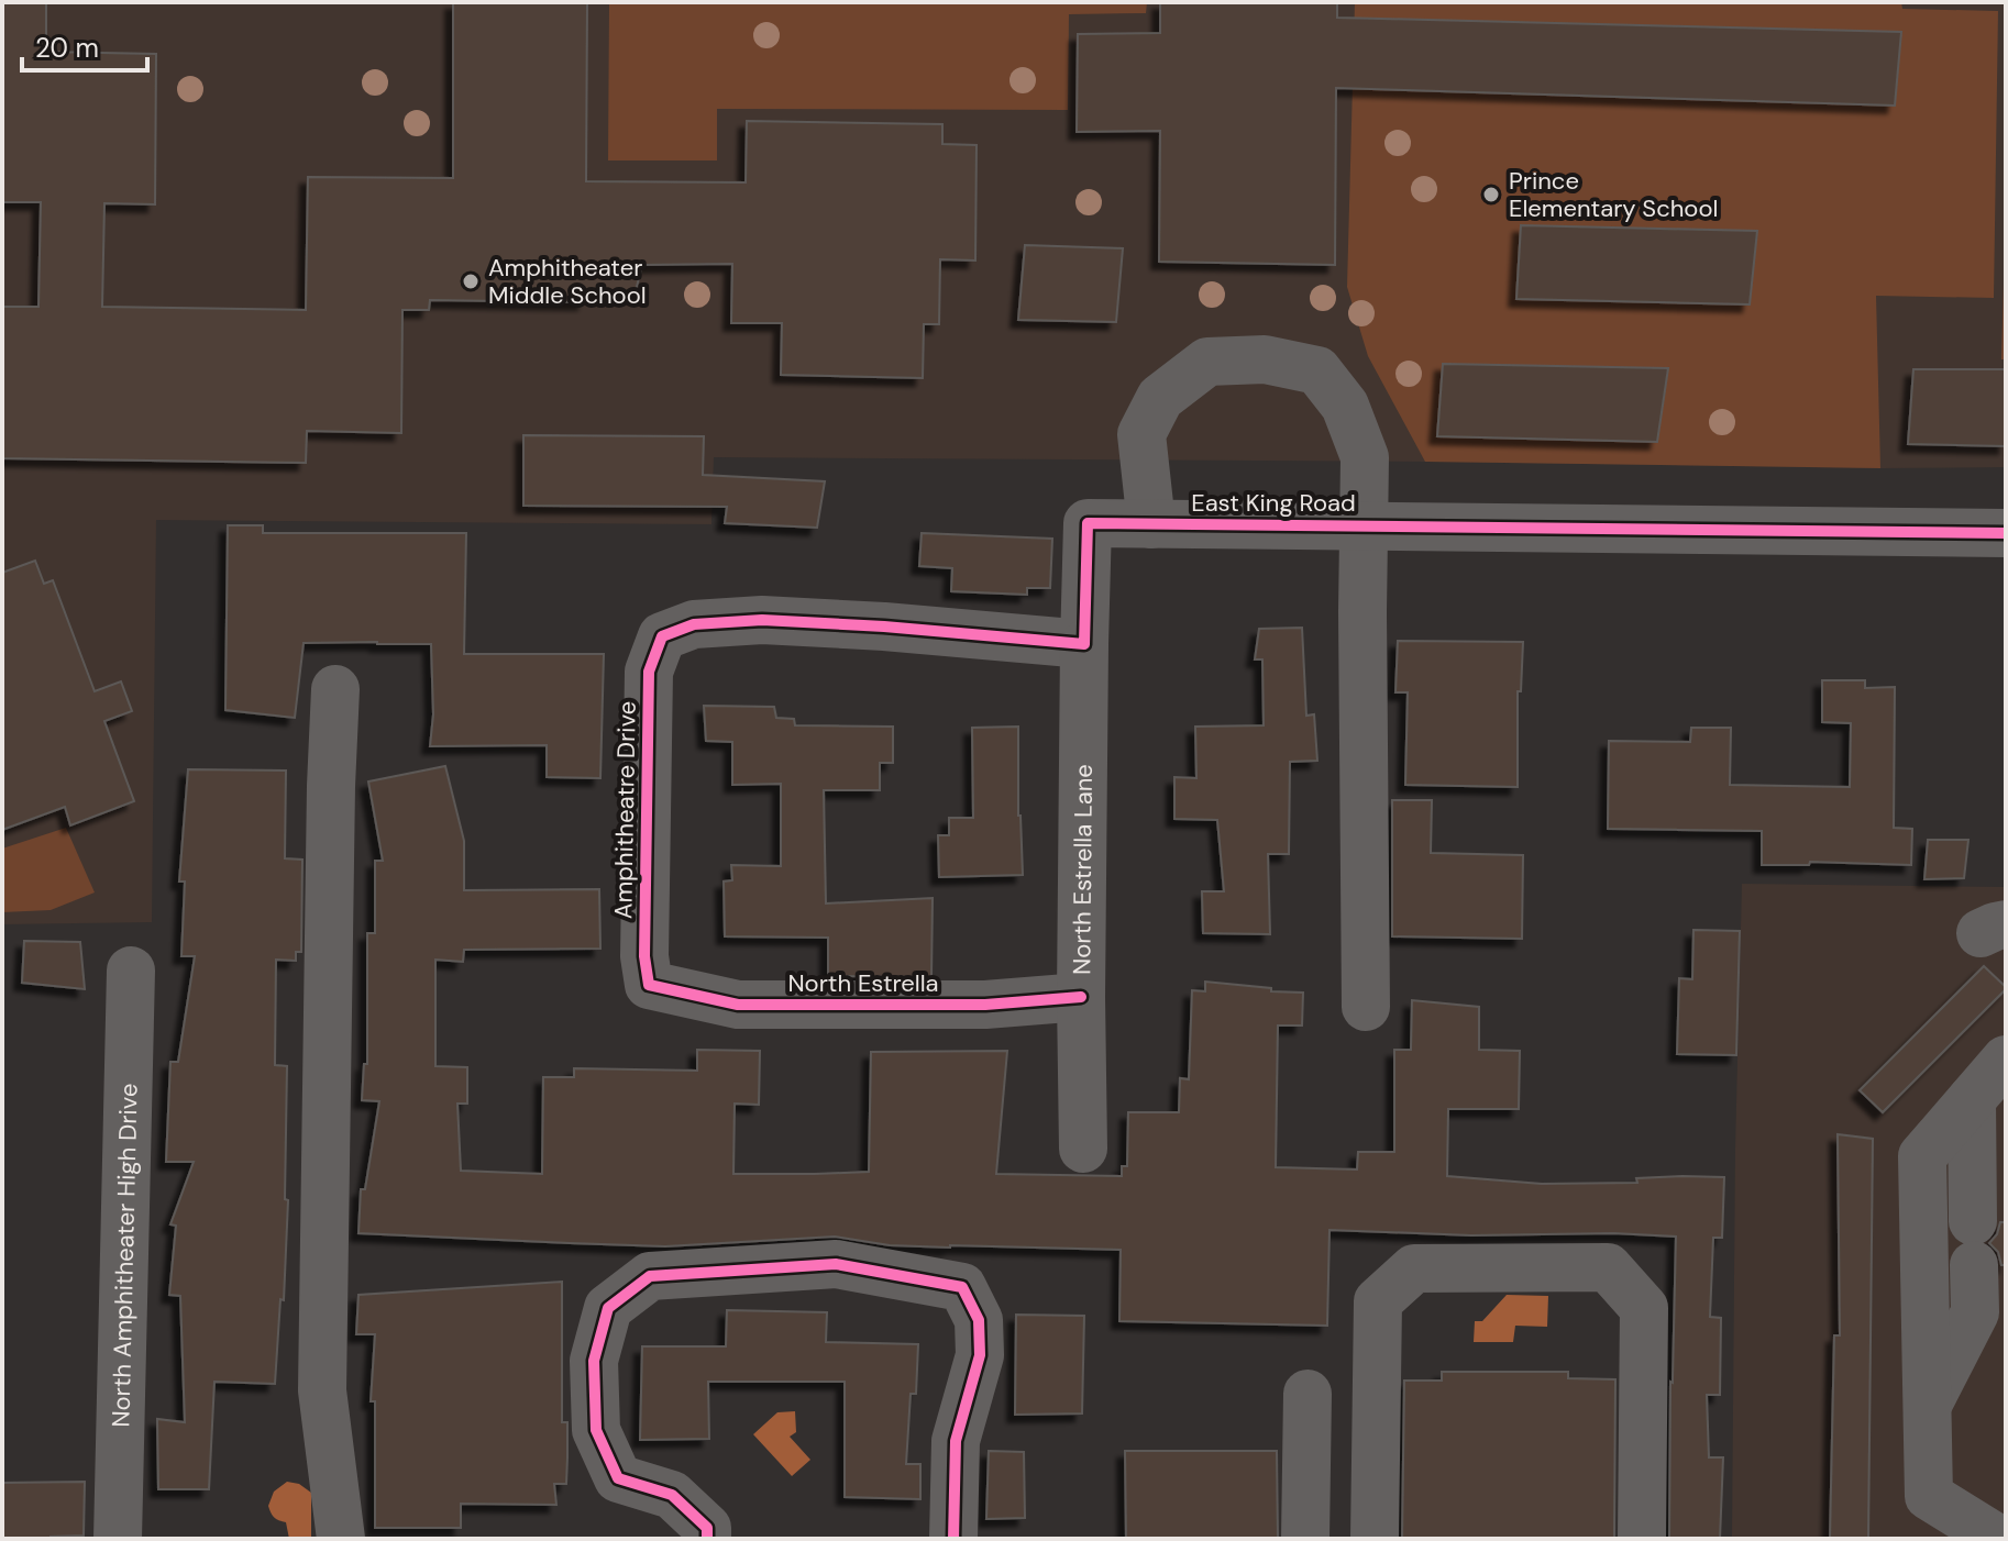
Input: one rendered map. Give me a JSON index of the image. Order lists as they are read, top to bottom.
{
  "streets": {
    "street": [
      "East King Road",
      "Amphitheatre Drive",
      "North Estrella Lane",
      "North Estrella",
      "North Amphitheater High Drive"
    ]
  },
  "crossings": [
    ["East King Road", "Amphitheatre Drive"],
    ["East King Road", "North Estrella Lane"],
    ["Amphitheatre Drive", "North Estrella Lane"],
    ["Amphitheatre Drive", "North Estrella"],
    ["North Estrella Lane", "North Estrella"]
  ],
  "places": ["Prince Elementary School", "Amphitheater Middle School"],
  "scale_bar": "20 m"
}
